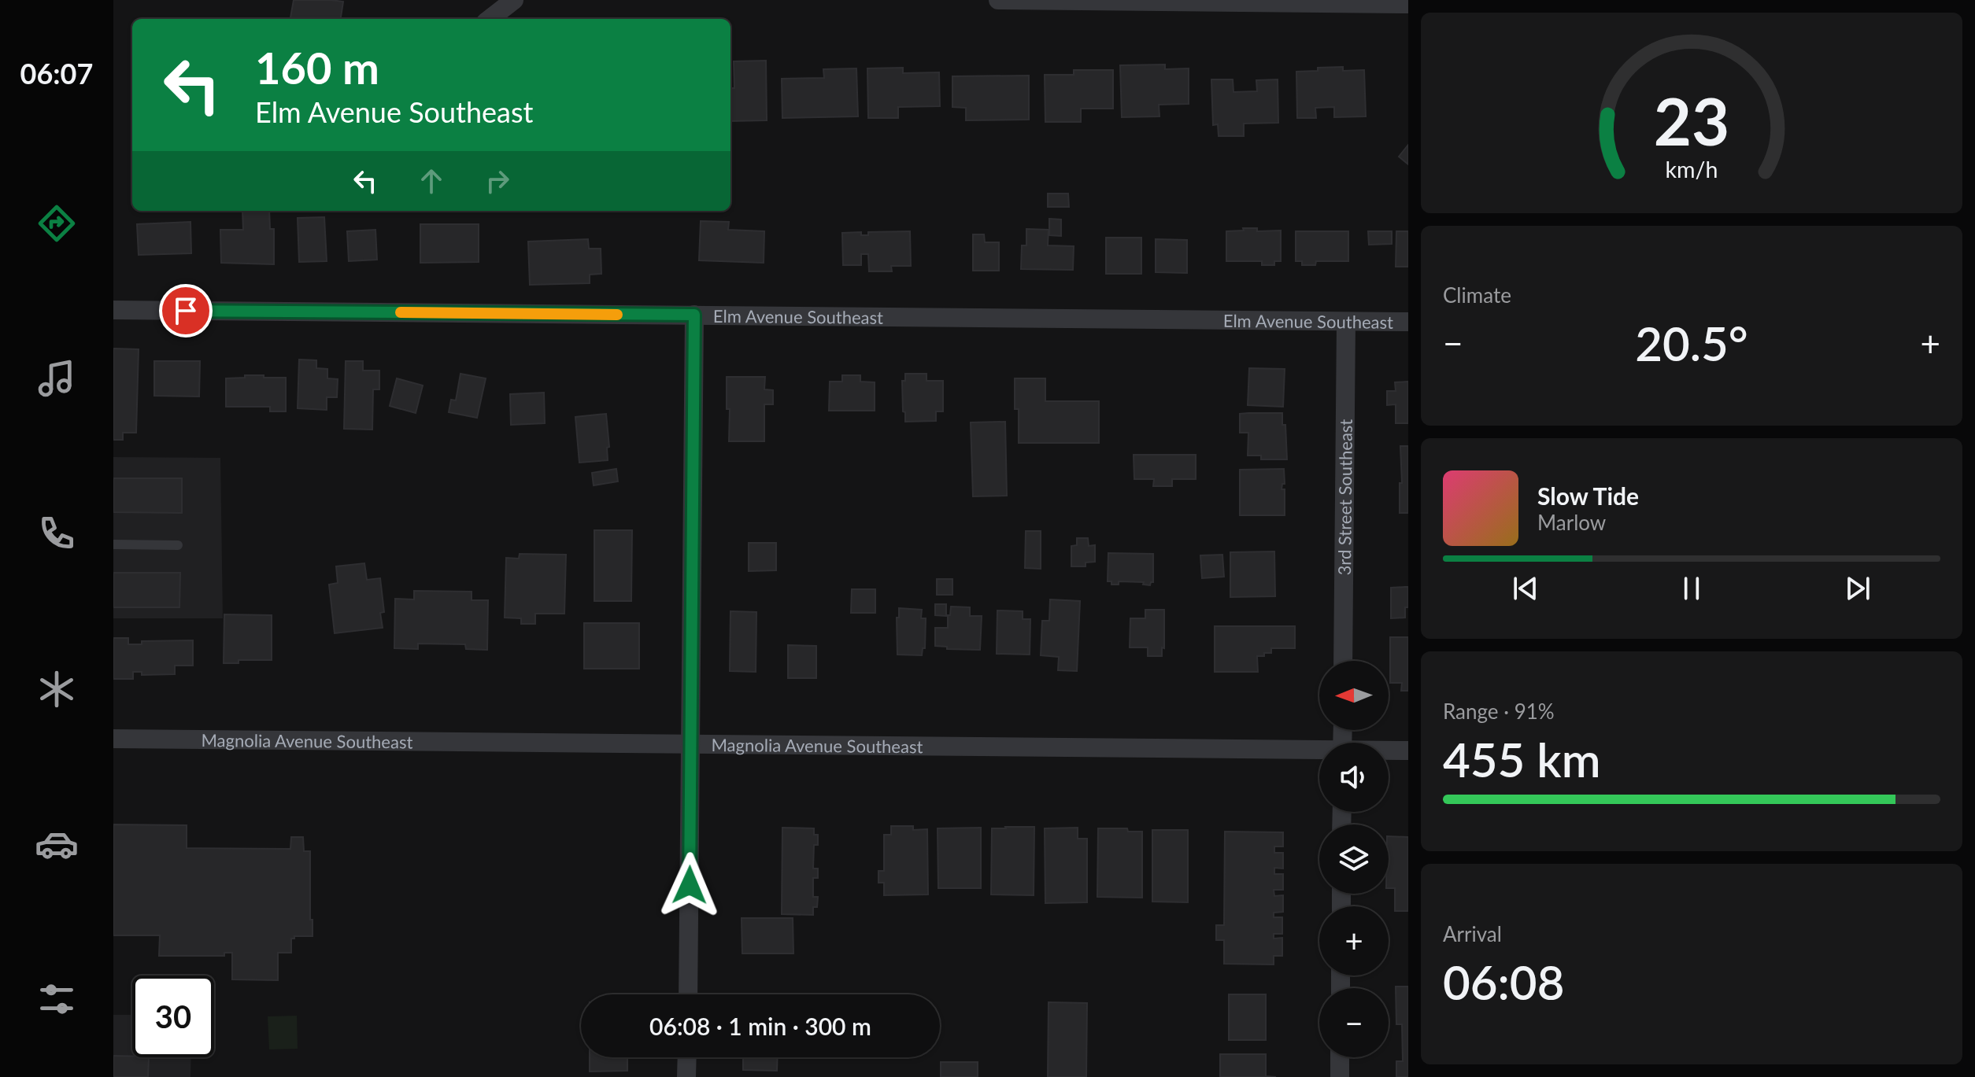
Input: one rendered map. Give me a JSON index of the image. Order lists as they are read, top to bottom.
{
  "streets": {
    "street": ["Elm Avenue Southeast", "3rd Street Southeast", "Magnolia Avenue Southeast"]
  },
  "crossings": [
    ["Elm Avenue Southeast", "3rd Street Southeast"]
  ],
  "north": "left",
  "page": {
    "tabs": "06:07",
    "turn": ["160 m", "Elm Avenue Southeast"],
    "tile": [
      "Climate",
      ["Range · 91%", "455 km"],
      ["Arrival", "06:08"]
    ],
    "heat": ["−", "20.5°", "+"],
    "song": ["Slow Tide", "Marlow"],
    "map_buttons": ["+", "−"],
    "limit": "30",
    "trip": "06:08 · 1 min · 300 m",
    "gauge": ["23", "km/h"]
  }
}
